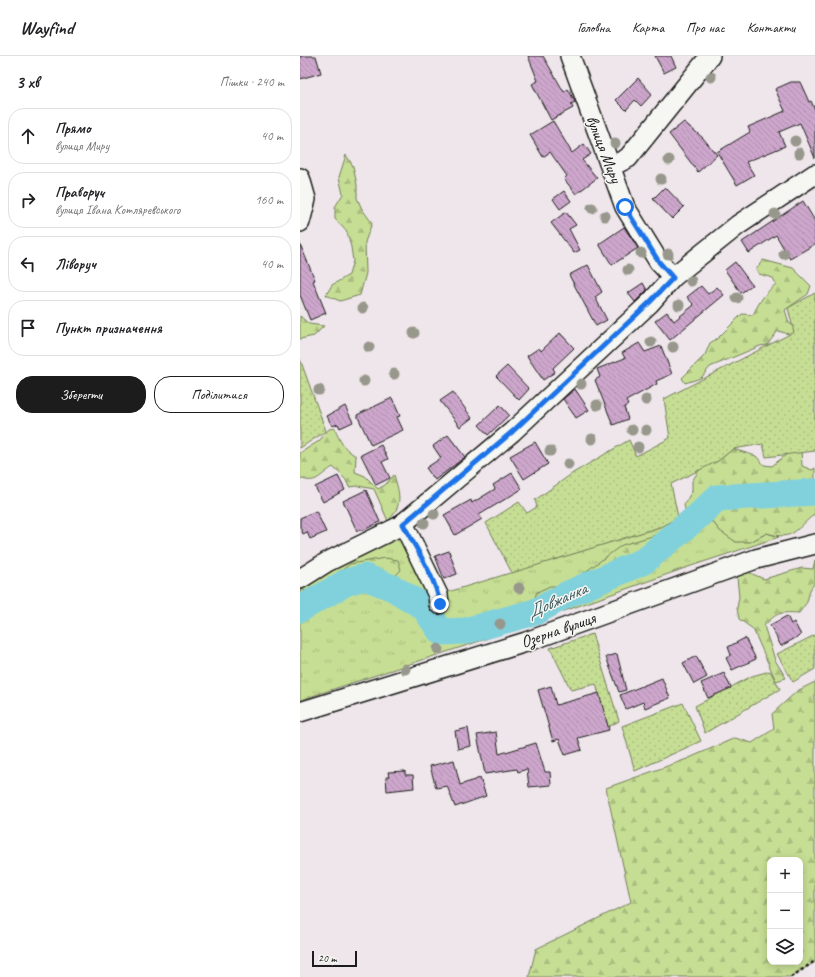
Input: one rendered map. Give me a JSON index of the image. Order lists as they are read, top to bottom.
{
  "streets": {
    "street": ["вулиця Миру", "Озерна вулиця"]
  },
  "water": ["Довжанка"],
  "scale_bar": "20 m",
  "page": {
    "header": "Wayfind",
    "nav": [
      "Головна",
      "Карта",
      "Про нас",
      "Контакти"
    ],
    "heading": ["3 хв", "Пішки · 240 m"],
    "list": [
      ["Прямо", "вулиця Миру", "40 m"],
      ["Праворуч", "вулиця Івана Котляревського", "160 m"],
      ["Ліворуч", "40 m"],
      "Пункт призначення"
    ],
    "buttons": ["Зберегти", "Поділитися"],
    "map_buttons": ["+", "−"],
    "scale": "20 m"
  }
}
